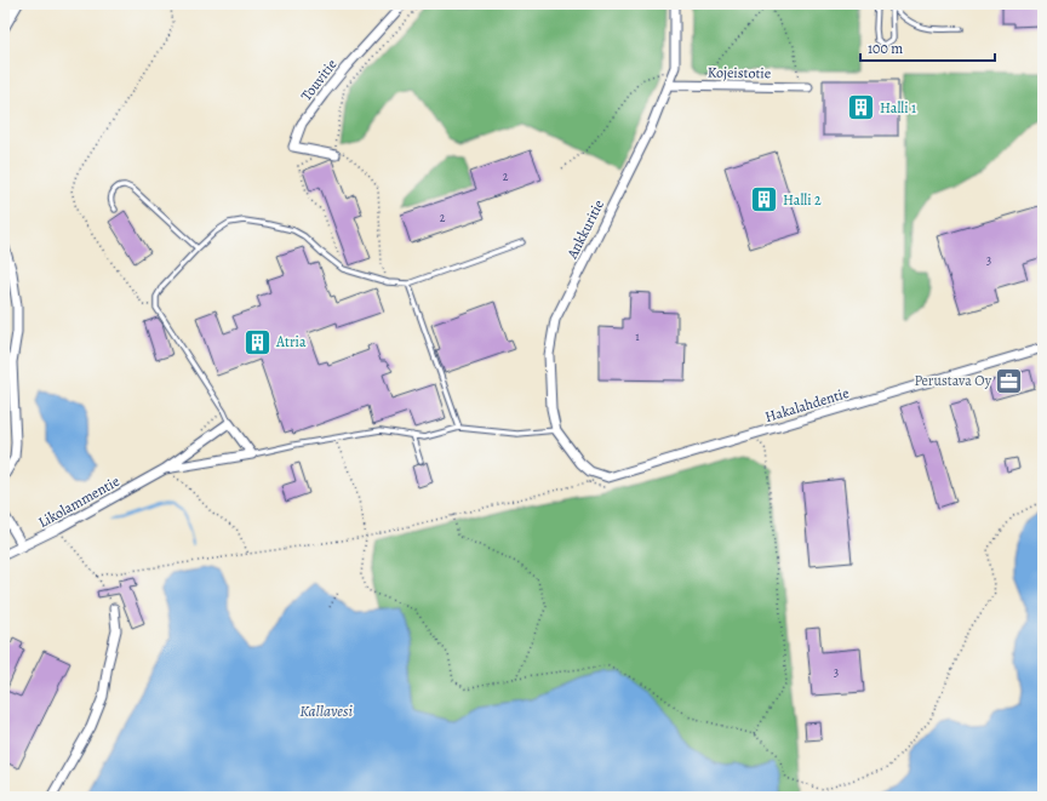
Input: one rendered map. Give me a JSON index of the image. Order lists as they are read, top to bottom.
{
  "streets": {
    "street": [
      "Kojeistotie",
      "Touvitie",
      "Ankkuritie",
      "Hakalahdentie",
      "Likolammentie"
    ]
  },
  "crossings": [
    ["Kojeistotie", "Ankkuritie"],
    ["Ankkuritie", "Hakalahdentie"]
  ],
  "water": ["Kallavesi"],
  "places": {
    "building": ["Halli 1", "Halli 2", "Atria"],
    "office": ["Perustava Oy"]
  },
  "house_numbers": [
    "2",
    "2",
    "3",
    "1",
    "3"
  ],
  "scale_bar": "100 m"
}
